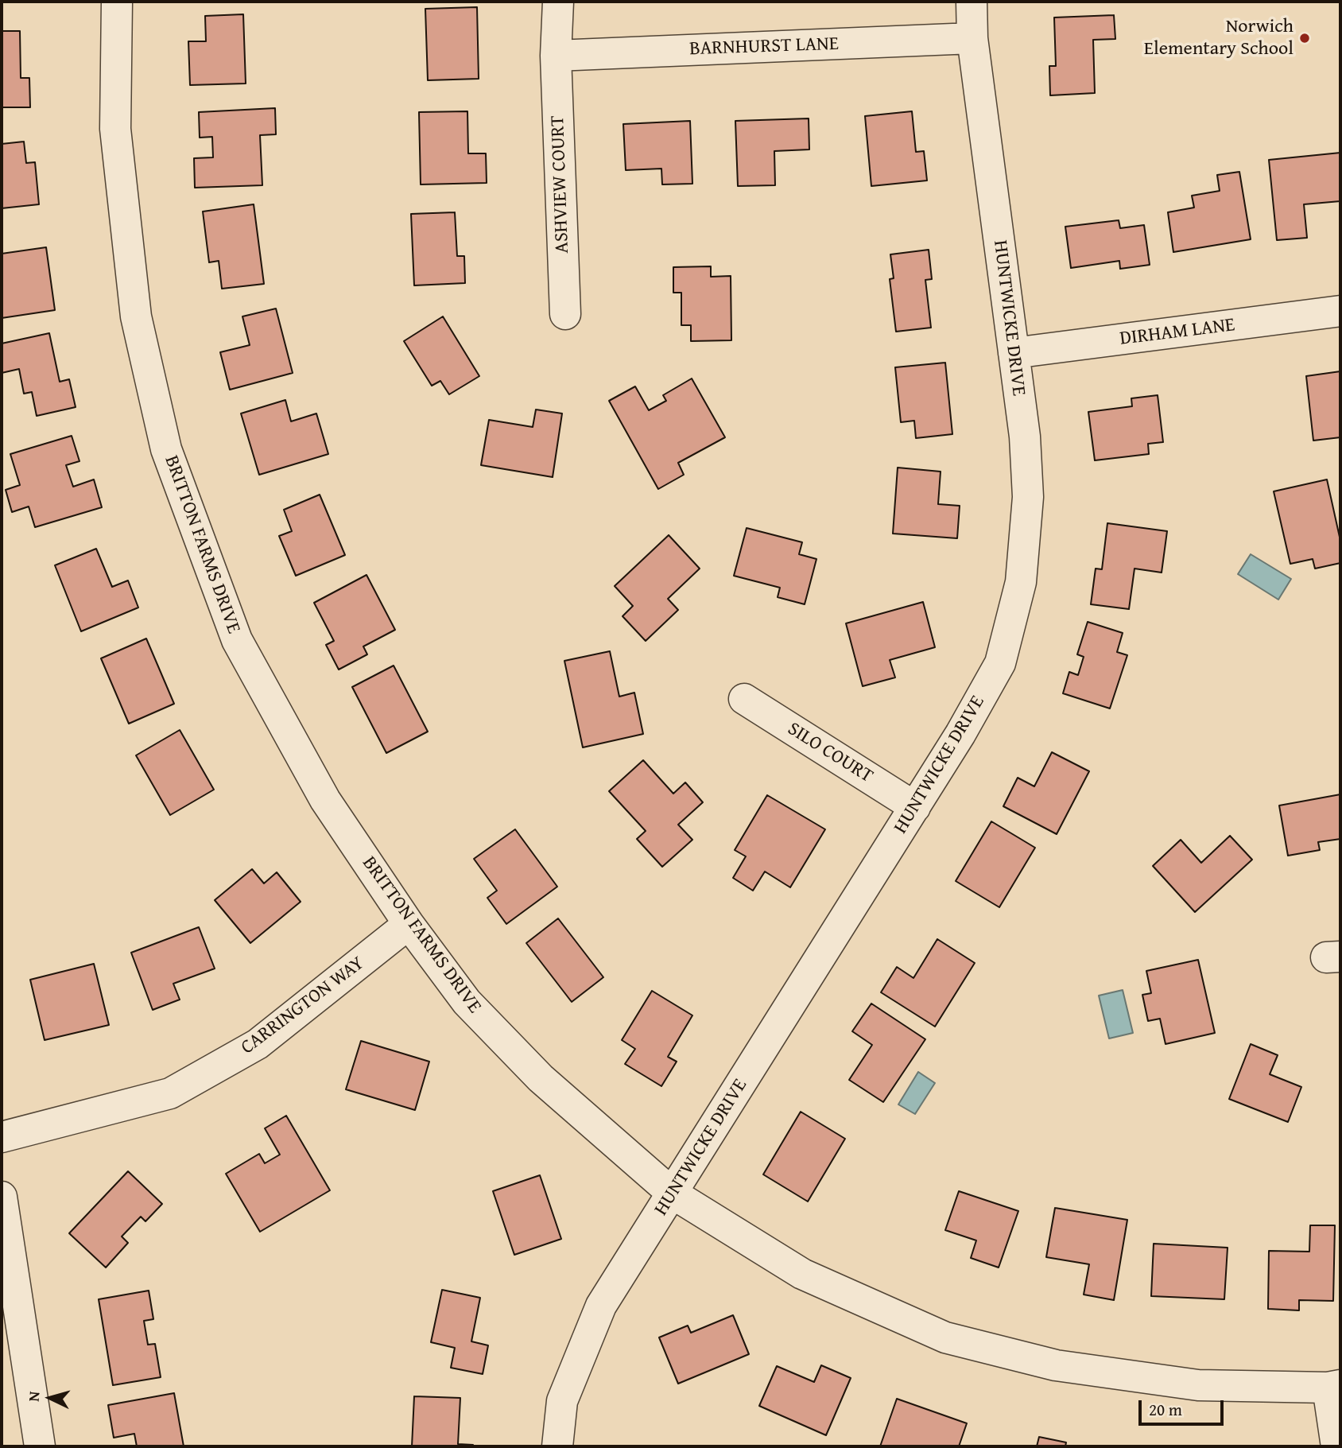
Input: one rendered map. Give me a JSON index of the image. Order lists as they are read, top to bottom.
{
  "streets": {
    "street": [
      "BARNHURST LANE",
      "ASHVIEW COURT",
      "HUNTWICKE DRIVE",
      "DIRHAM LANE",
      "BRITTON FARMS DRIVE",
      "SILO COURT",
      "CARRINGTON WAY"
    ]
  },
  "crossings": [
    ["BARNHURST LANE", "ASHVIEW COURT"],
    ["BARNHURST LANE", "HUNTWICKE DRIVE"],
    ["HUNTWICKE DRIVE", "DIRHAM LANE"],
    ["HUNTWICKE DRIVE", "BRITTON FARMS DRIVE"],
    ["HUNTWICKE DRIVE", "SILO COURT"],
    ["BRITTON FARMS DRIVE", "CARRINGTON WAY"]
  ],
  "places": ["Norwich Elementary School"],
  "scale_bar": "20 m",
  "north": "left"
}
